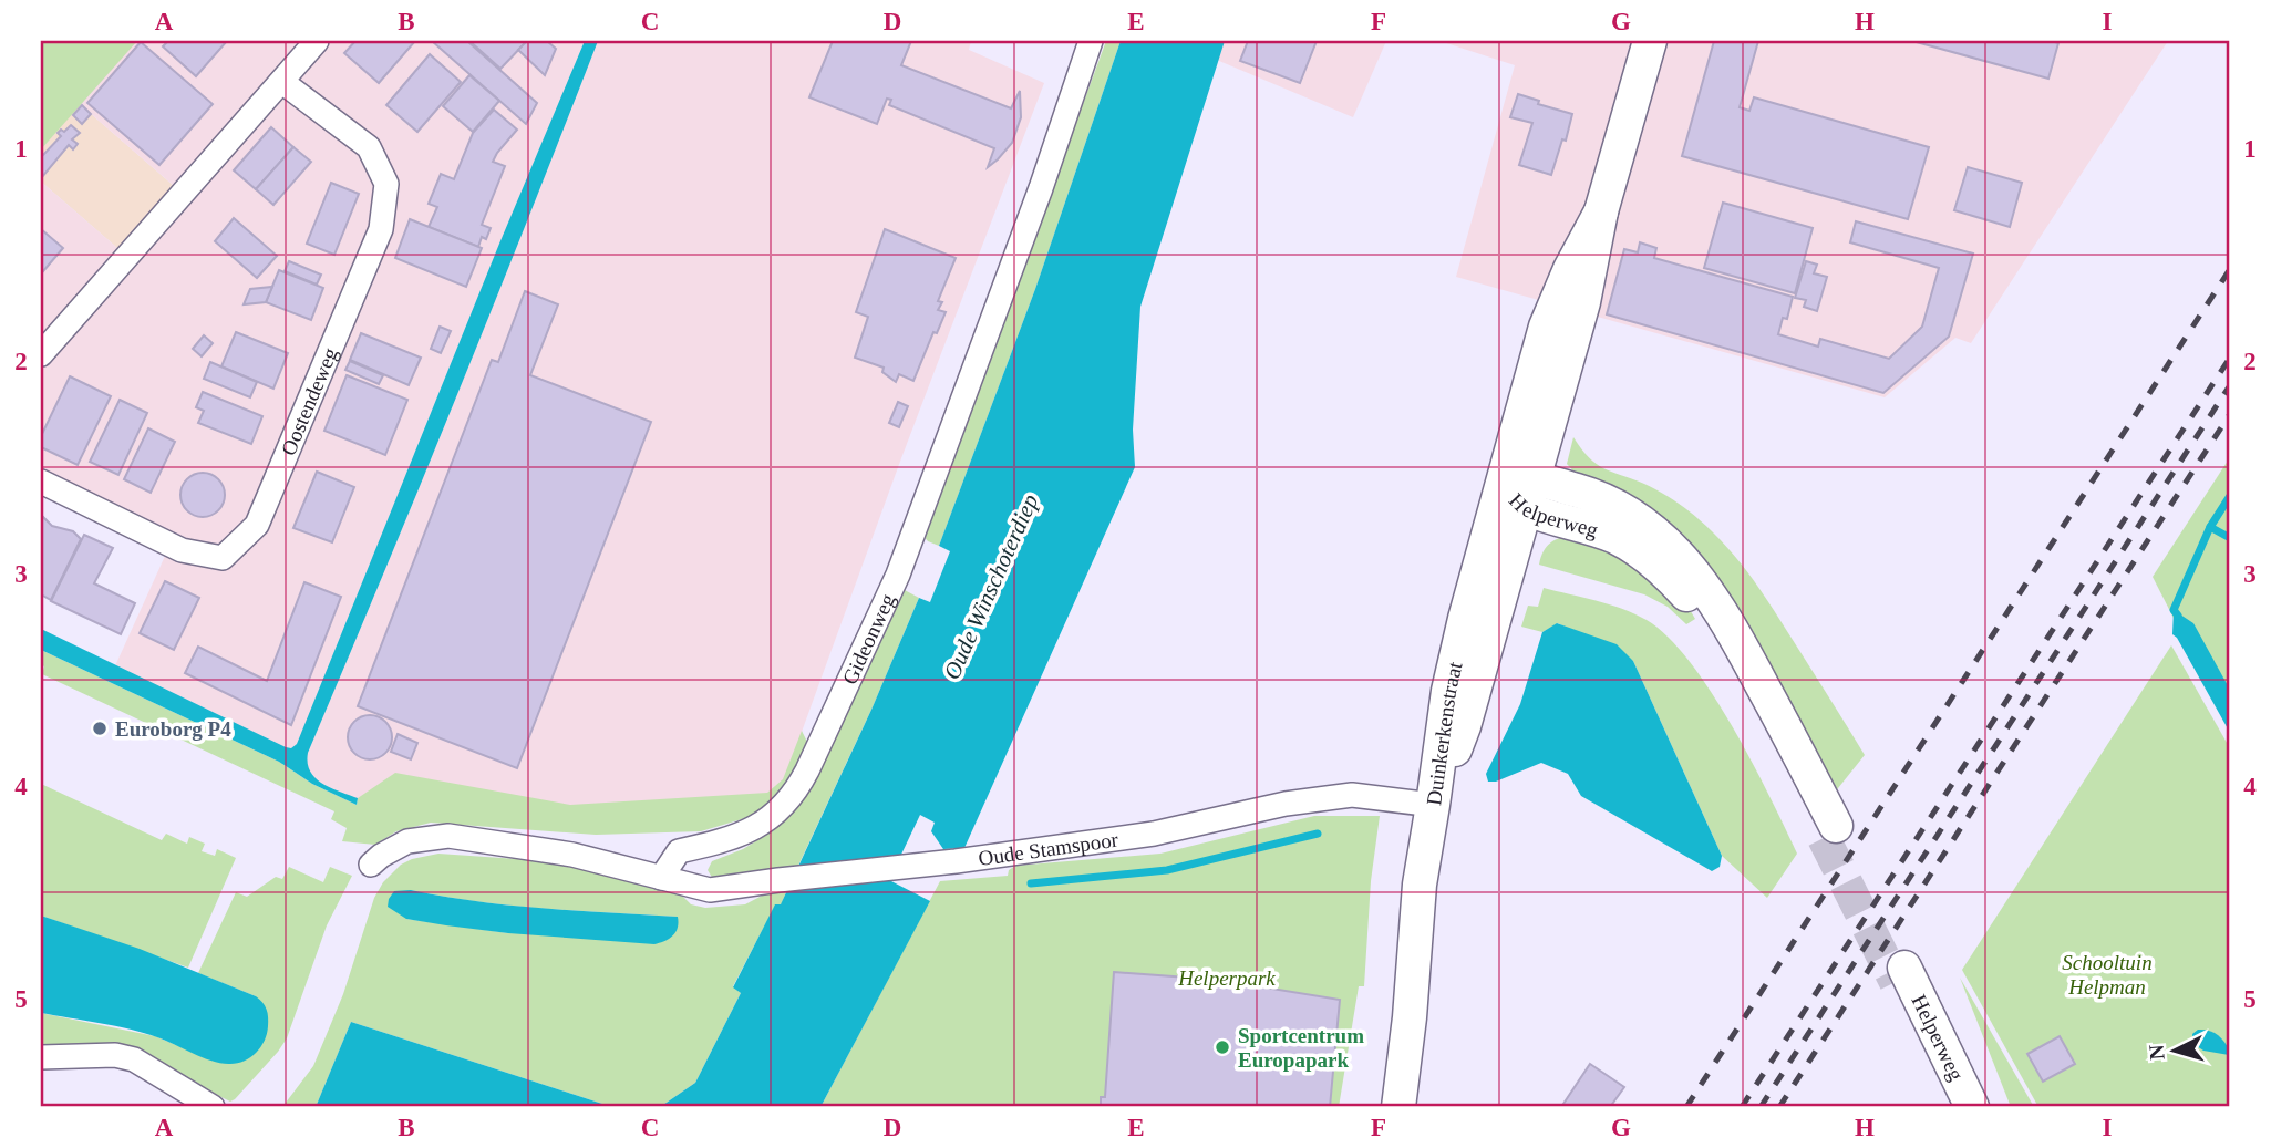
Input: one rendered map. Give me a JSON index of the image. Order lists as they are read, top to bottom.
{
  "streets": {
    "main road": ["Helperweg", "Duinkerkenstraat"],
    "street": ["Oostendeweg", "Gideonweg", "Oude Stamspoor"]
  },
  "crossings": [
    ["Helperweg", "Duinkerkenstraat"],
    ["Gideonweg", "Oude Stamspoor"],
    ["Duinkerkenstraat", "Oude Stamspoor"]
  ],
  "water": ["Oude Winschoterdiep"],
  "parks": ["Schooltuin Helpman", "Helperpark"],
  "places": ["Euroborg P4", "Sportcentrum Europapark"],
  "north": "left",
  "grid": {
    "columns": [
      "A",
      "B",
      "C",
      "D",
      "E",
      "F",
      "G",
      "H",
      "I"
    ],
    "rows": [
      "1",
      "2",
      "3",
      "4",
      "5"
    ]
  }
}
